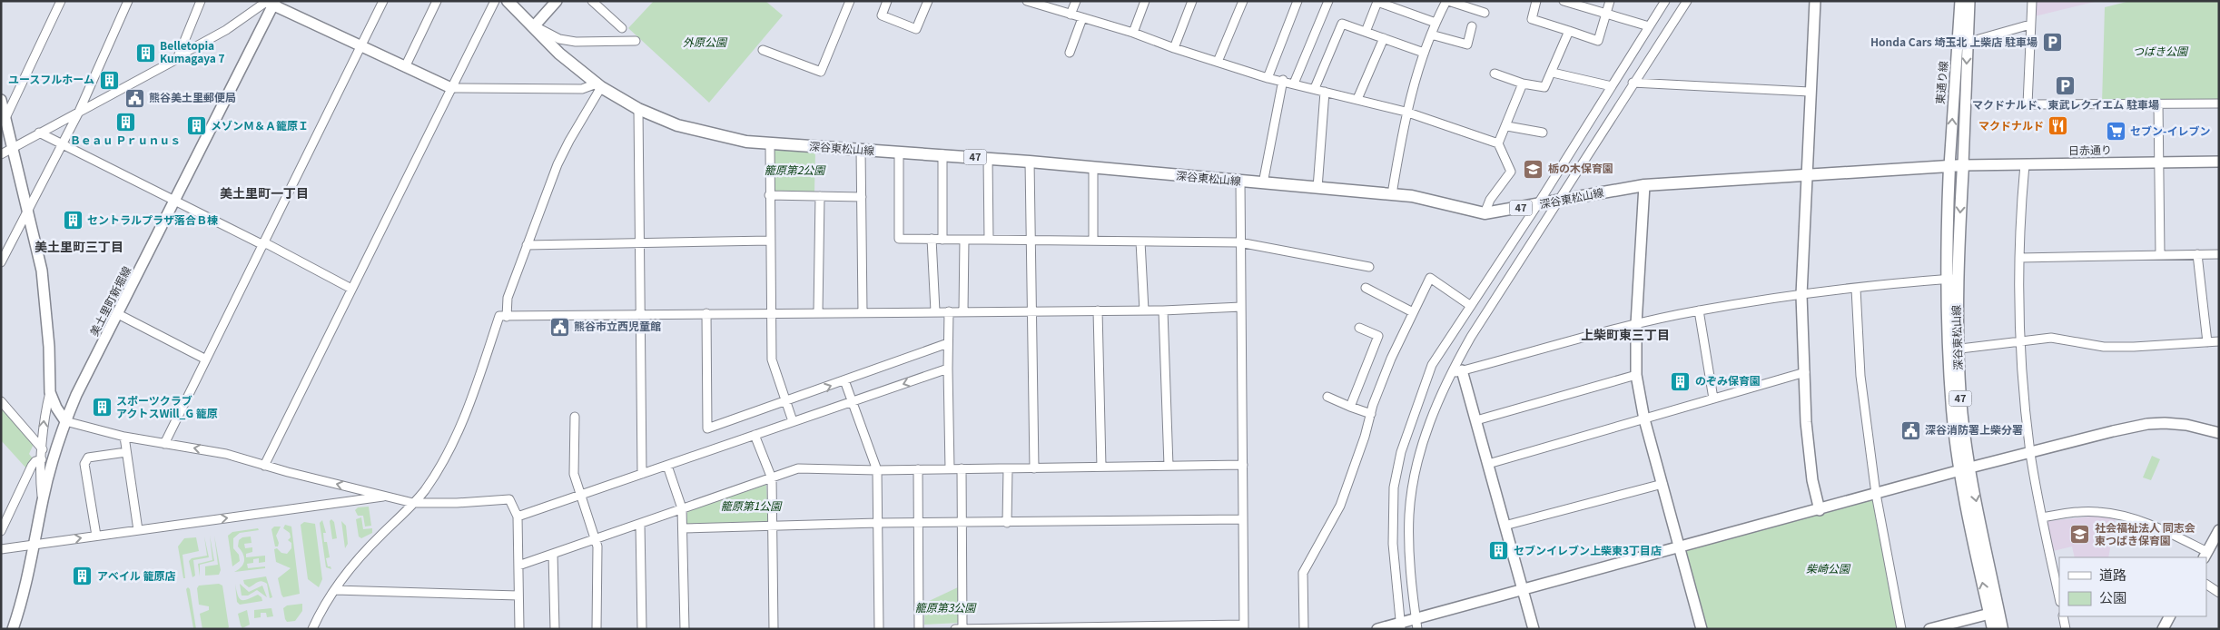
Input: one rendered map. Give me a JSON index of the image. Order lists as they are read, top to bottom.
{
  "streets": {
    "main road": ["深谷東松山線", "47"],
    "street": ["東通り線", "日赤通り", "美土里町新堀線"]
  },
  "crossings": [
    ["東通り線", "深谷東松山線"],
    ["東通り線", "日赤通り"],
    ["深谷東松山線", "日赤通り"]
  ],
  "districts": ["美土里町一丁目", "美土里町三丁目", "上柴町東三丁目"],
  "parks": [
    "外原公園",
    "つばき公園",
    "籠原第2公園",
    "籠原第1公園",
    "柴崎公園",
    "籠原第3公園"
  ],
  "places": {
    "parking": ["Honda Cars 埼玉北 上柴店 駐車場", "マクドナルド、東武レクイエム 駐車場"],
    "building": [
      "Belletopia Kumagaya 7",
      "ユースフルホーム",
      "Ｂｅａｕ Ｐｒｕｎｕｓ",
      "メゾンＭ＆Ａ籠原Ｉ",
      "セントラルプラザ落合Ｂ棟",
      "のぞみ保育園",
      "スポーツクラブ アクトスWill_G 籠原",
      "セブンイレブン上柴東3丁目店",
      "アベイル 籠原店"
    ],
    "public building": ["熊谷美土里郵便局", "熊谷市立西児童館", "深谷消防署上柴分署"],
    "restaurant": ["マクドナルド"],
    "supermarket": ["セブン-イレブン"],
    "school or university": ["栃の木保育園", "社会福祉法人 同志会 東つばき保育園"]
  },
  "legend": ["道路", "公園"]
}
